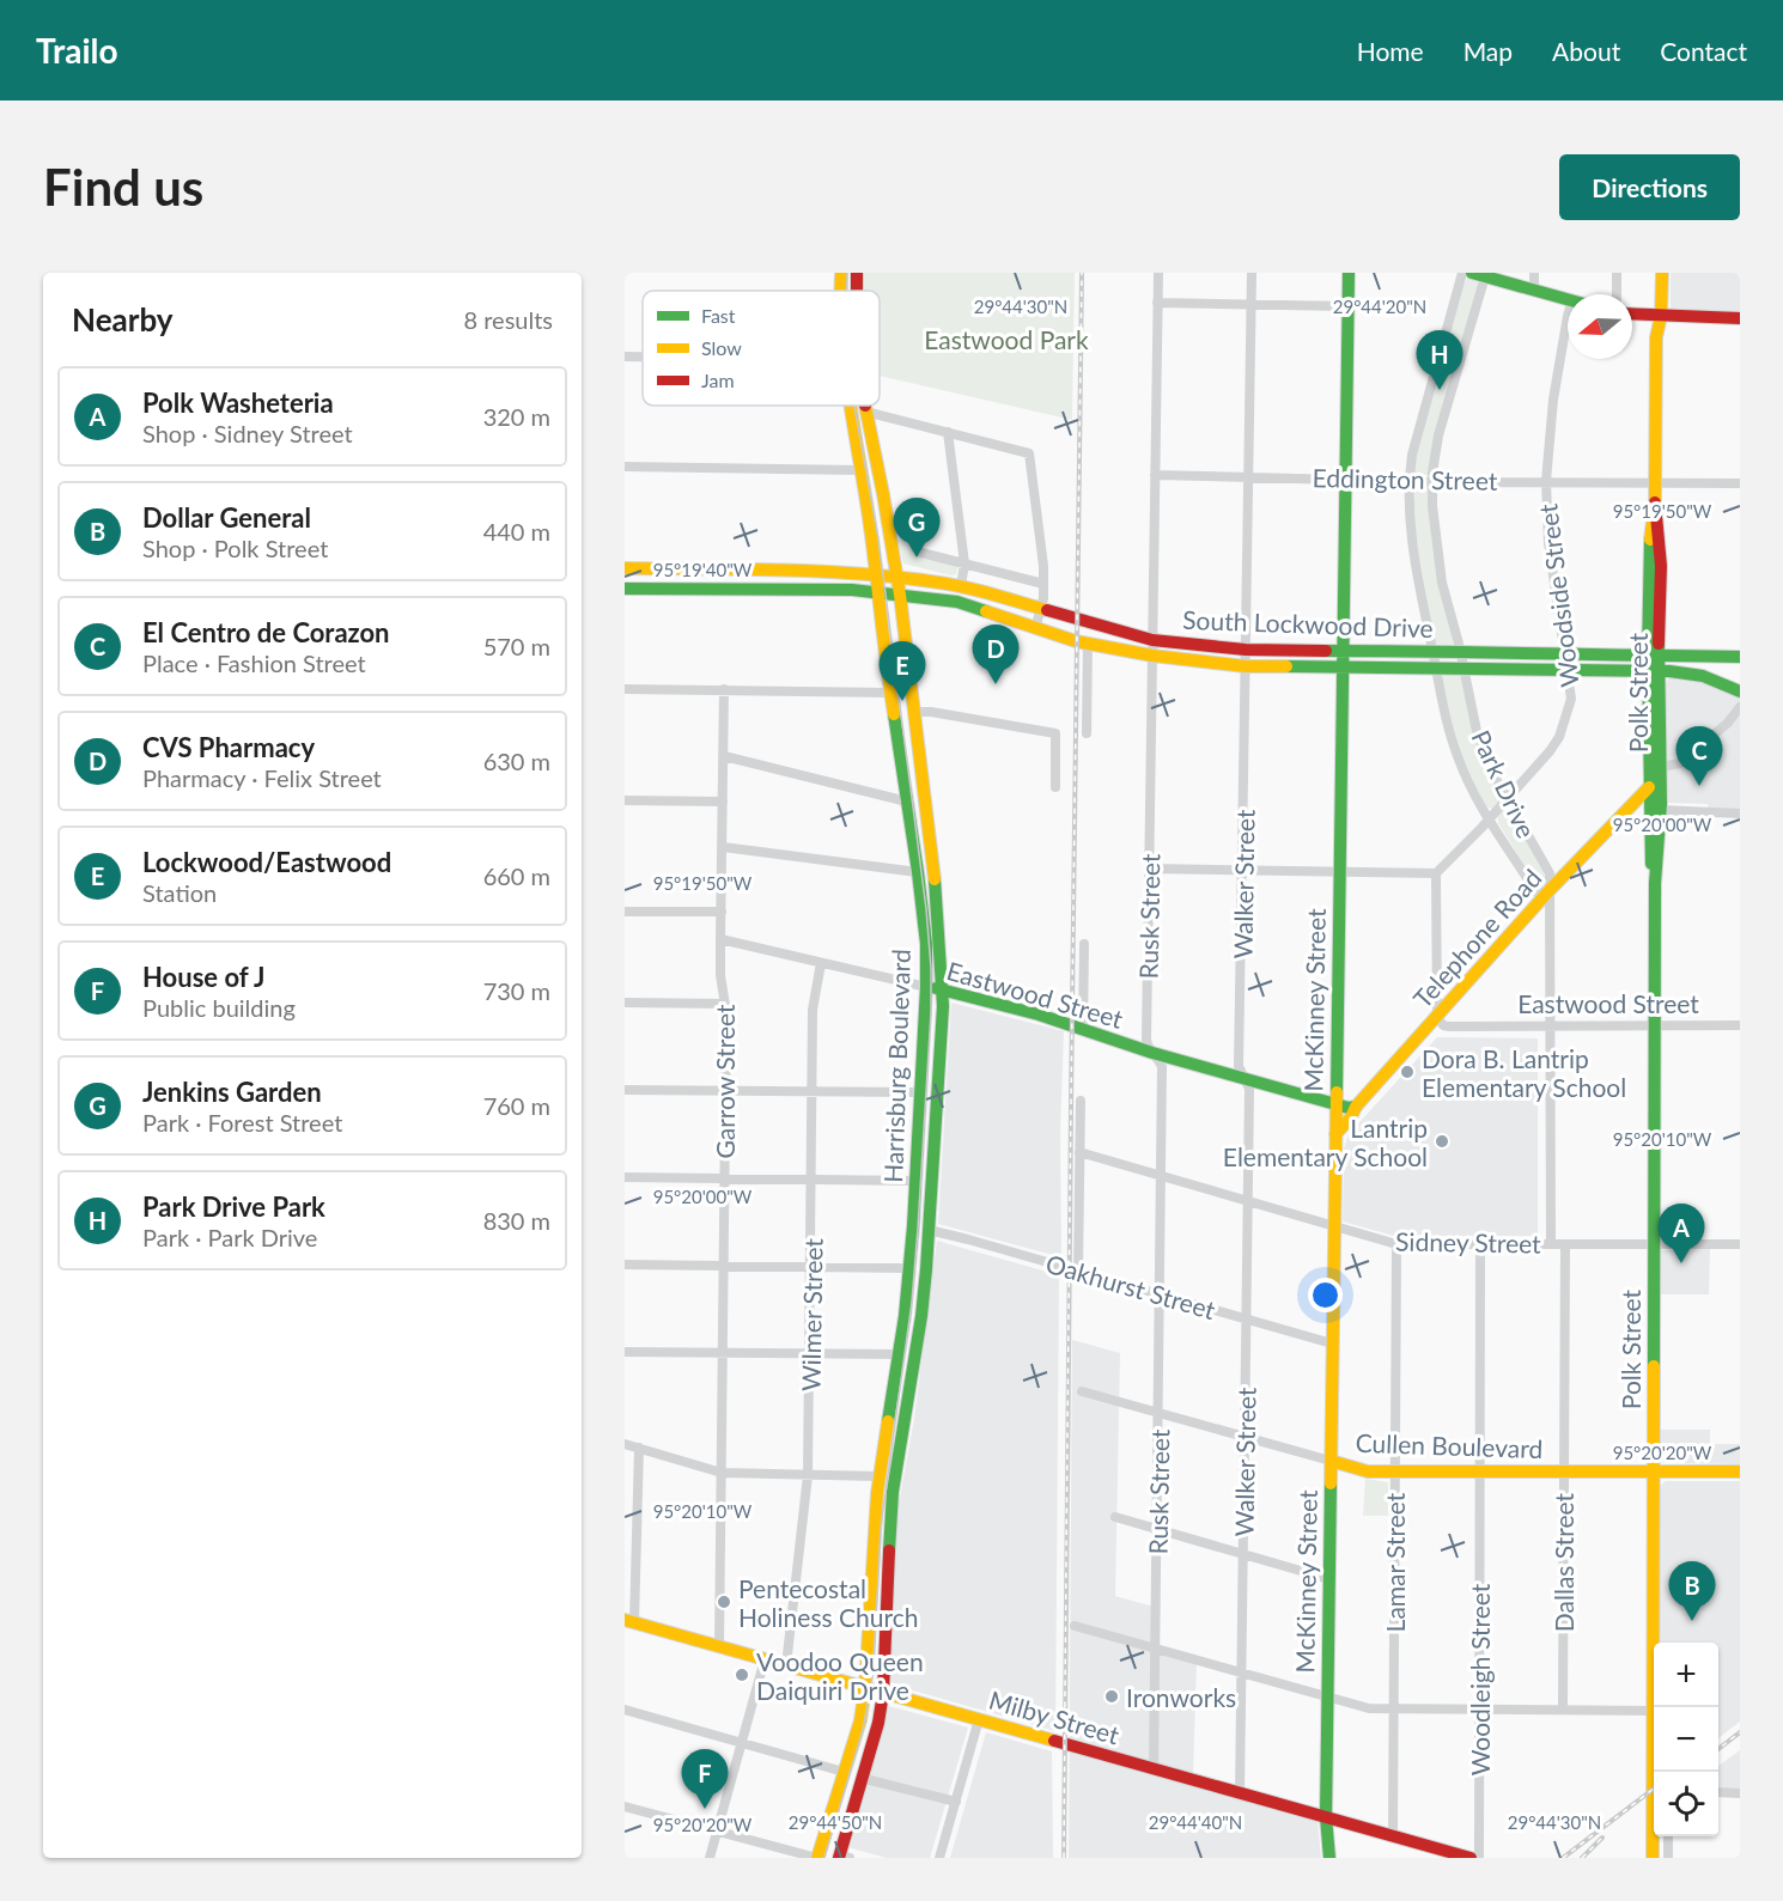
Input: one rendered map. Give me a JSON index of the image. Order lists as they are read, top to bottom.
{
  "streets": {
    "main road": [
      "South Lockwood Drive",
      "Polk Street",
      "Telephone Road",
      "Eastwood Street",
      "McKinney Street",
      "Harrisburg Boulevard",
      "Cullen Boulevard",
      "Milby Street"
    ],
    "street": [
      "Eddington Street",
      "Woodside Street",
      "Park Drive",
      "Walker Street",
      "Rusk Street",
      "Garrow Street",
      "Sidney Street",
      "Oakhurst Street",
      "Wilmer Street",
      "Lamar Street",
      "Dallas Street",
      "Woodleigh Street"
    ]
  },
  "crossings": [
    ["Eddington Street", "Woodside Street"],
    ["Eddington Street", "Polk Street"],
    ["Eddington Street", "Park Drive"],
    ["Eddington Street", "Walker Street"],
    ["Eddington Street", "Rusk Street"],
    ["Eddington Street", "McKinney Street"],
    ["Woodside Street", "South Lockwood Drive"],
    ["Woodside Street", "Park Drive"],
    ["South Lockwood Drive", "Polk Street"],
    ["South Lockwood Drive", "Park Drive"],
    ["South Lockwood Drive", "Walker Street"],
    ["South Lockwood Drive", "Rusk Street"],
    ["South Lockwood Drive", "McKinney Street"],
    ["South Lockwood Drive", "Harrisburg Boulevard"],
    ["Polk Street", "Telephone Road"],
    ["Polk Street", "Eastwood Street"],
    ["Polk Street", "Sidney Street"],
    ["Polk Street", "Cullen Boulevard"],
    ["Park Drive", "Telephone Road"],
    ["Walker Street", "Eastwood Street"],
    ["Walker Street", "Sidney Street"],
    ["Walker Street", "Oakhurst Street"],
    ["Walker Street", "Cullen Boulevard"],
    ["Walker Street", "Milby Street"],
    ["Rusk Street", "Eastwood Street"],
    ["Rusk Street", "Sidney Street"],
    ["Rusk Street", "Oakhurst Street"],
    ["Rusk Street", "Cullen Boulevard"],
    ["Rusk Street", "Milby Street"],
    ["Telephone Road", "Eastwood Street"],
    ["Telephone Road", "McKinney Street"],
    ["Eastwood Street", "McKinney Street"],
    ["Eastwood Street", "Harrisburg Boulevard"],
    ["Eastwood Street", "Garrow Street"],
    ["Eastwood Street", "Wilmer Street"],
    ["McKinney Street", "Sidney Street"],
    ["McKinney Street", "Oakhurst Street"],
    ["McKinney Street", "Cullen Boulevard"],
    ["McKinney Street", "Milby Street"],
    ["Harrisburg Boulevard", "Oakhurst Street"],
    ["Harrisburg Boulevard", "Milby Street"],
    ["Garrow Street", "Milby Street"],
    ["Sidney Street", "Lamar Street"],
    ["Sidney Street", "Dallas Street"],
    ["Sidney Street", "Woodleigh Street"],
    ["Wilmer Street", "Milby Street"],
    ["Cullen Boulevard", "Lamar Street"],
    ["Cullen Boulevard", "Dallas Street"],
    ["Cullen Boulevard", "Woodleigh Street"],
    ["Lamar Street", "Milby Street"]
  ],
  "parks": ["Eastwood Park"],
  "places": [
    "Dora B. Lantrip Elementary School",
    "Lantrip Elementary School",
    "Pentecostal Holiness Church",
    "Voodoo Queen Daiquiri Drive",
    "Ironworks"
  ],
  "legend": ["Fast", "Slow", "Jam"],
  "north": "left",
  "page": {
    "header": "Trailo",
    "nav": [
      "Home",
      "Map",
      "About",
      "Contact"
    ],
    "buttons": "Directions",
    "title": "Find us",
    "heading": ["Nearby", "8 results"],
    "pins": [
      "H",
      "G",
      "D",
      "E",
      "C",
      "A",
      "B",
      "F"
    ],
    "list": [
      {
        "mark": "A",
        "name": "Polk Washeteria",
        "note": "Shop · Sidney Street",
        "value": "320 m"
      },
      {
        "mark": "B",
        "name": "Dollar General",
        "note": "Shop · Polk Street",
        "value": "440 m"
      },
      {
        "mark": "C",
        "name": "El Centro de Corazon",
        "note": "Place · Fashion Street",
        "value": "570 m"
      },
      {
        "mark": "D",
        "name": "CVS Pharmacy",
        "note": "Pharmacy · Felix Street",
        "value": "630 m"
      },
      {
        "mark": "E",
        "name": "Lockwood/Eastwood",
        "note": "Station",
        "value": "660 m"
      },
      {
        "mark": "F",
        "name": "House of J",
        "note": "Public building",
        "value": "730 m"
      },
      {
        "mark": "G",
        "name": "Jenkins Garden",
        "note": "Park · Forest Street",
        "value": "760 m"
      },
      {
        "mark": "H",
        "name": "Park Drive Park",
        "note": "Park · Park Drive",
        "value": "830 m"
      }
    ],
    "map_buttons": ["+", "−"]
  },
  "coordinates": [
    "29°44'30\"N",
    "29°44'20\"N",
    "95°19'50\"W",
    "95°19'40\"W",
    "95°20'00\"W",
    "95°20'10\"W",
    "95°20'20\"W",
    "29°44'50\"N",
    "29°44'40\"N"
  ]
}
